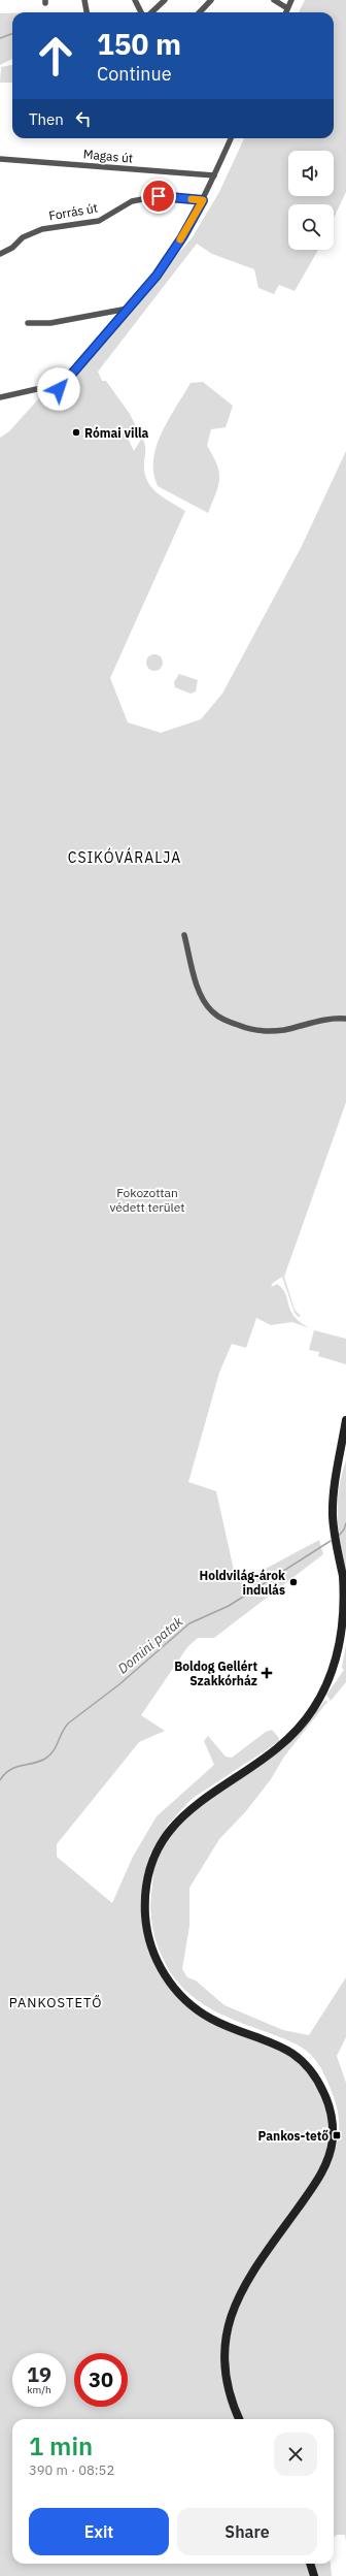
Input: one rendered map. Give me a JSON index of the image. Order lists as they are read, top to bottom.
{
  "streets": {
    "street": ["Magas út", "Forrás út"]
  },
  "districts": ["CSIKÓVÁRALJA", "PANKOSTETŐ"],
  "water": ["Domini patak"],
  "parks": ["Fokozottan védett terület"],
  "places": {
    "other": ["Római villa", "Holdvilág-árok indulás"],
    "health": ["Boldog Gellért Szakkórház"],
    "transit": ["Pankos-tető"]
  },
  "page": {
    "turn": ["150 m", "Continue"],
    "then": "Then",
    "speed": "19 km/h",
    "limit": "30",
    "heading": ["1 min", "390 m · 08:52"],
    "buttons": ["Exit", "Share"]
  }
}
